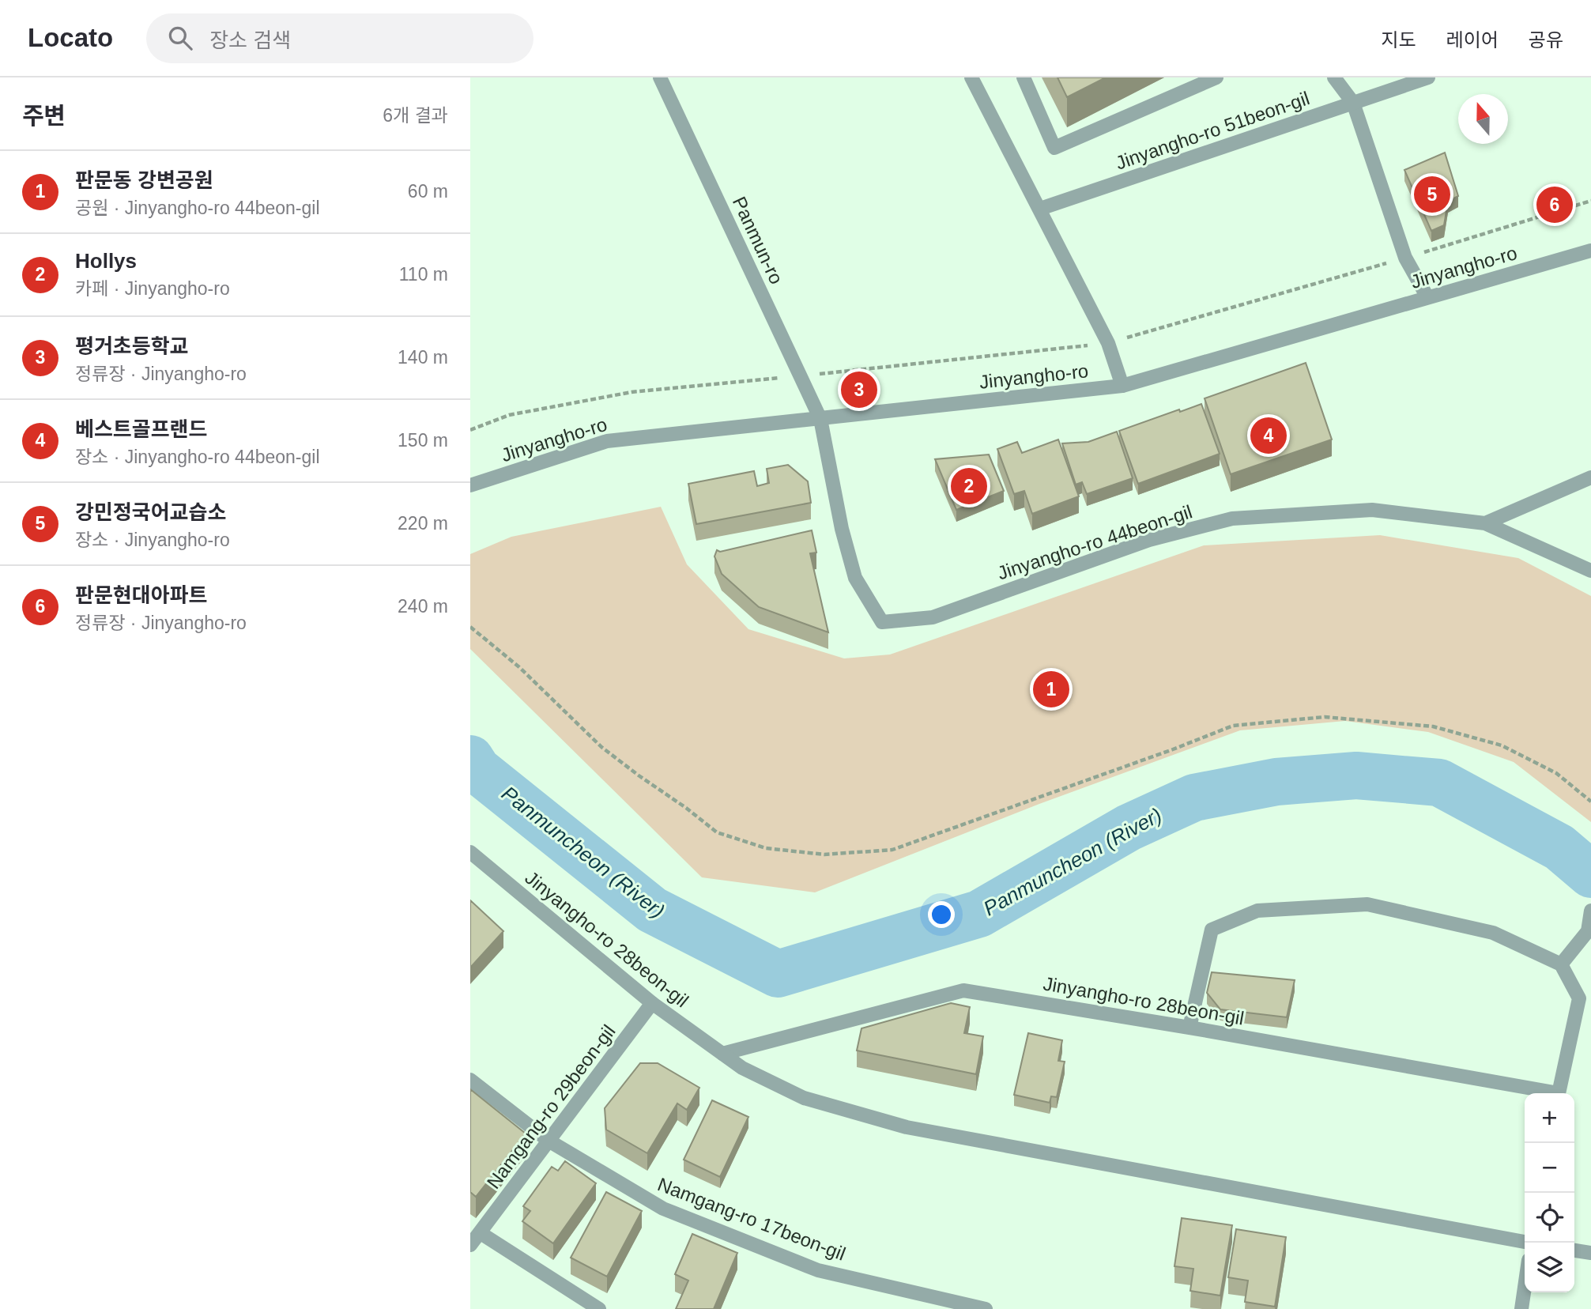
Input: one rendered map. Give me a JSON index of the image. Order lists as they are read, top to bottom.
{
  "streets": {
    "street": [
      "Jinyangho-ro 51beon-gil",
      "Panmun-ro",
      "Jinyangho-ro",
      "Jinyangho-ro 44beon-gil",
      "Jinyangho-ro 28beon-gil",
      "Namgang-ro 29beon-gil",
      "Namgang-ro 17beon-gil"
    ]
  },
  "crossings": [
    ["Panmun-ro", "Jinyangho-ro"],
    ["Panmun-ro", "Jinyangho-ro 44beon-gil"],
    ["Jinyangho-ro", "Jinyangho-ro 44beon-gil"],
    ["Jinyangho-ro 28beon-gil", "Namgang-ro 29beon-gil"],
    ["Namgang-ro 29beon-gil", "Namgang-ro 17beon-gil"]
  ],
  "water": ["Panmuncheon (River)"],
  "north": "top",
  "page": {
    "header": "Locato",
    "search": "장소 검색",
    "nav": ["지도", "레이어", "공유"],
    "heading": ["주변", "6개 결과"],
    "list": [
      {
        "mark": "1",
        "name": "판문동 강변공원",
        "note": "공원 · Jinyangho-ro 44beon-gil",
        "value": "60 m"
      },
      {
        "mark": "2",
        "name": "Hollys",
        "note": "카페 · Jinyangho-ro",
        "value": "110 m"
      },
      {
        "mark": "3",
        "name": "평거초등학교",
        "note": "정류장 · Jinyangho-ro",
        "value": "140 m"
      },
      {
        "mark": "4",
        "name": "베스트골프랜드",
        "note": "장소 · Jinyangho-ro 44beon-gil",
        "value": "150 m"
      },
      {
        "mark": "5",
        "name": "강민정국어교습소",
        "note": "장소 · Jinyangho-ro",
        "value": "220 m"
      },
      {
        "mark": "6",
        "name": "판문현대아파트",
        "note": "정류장 · Jinyangho-ro",
        "value": "240 m"
      }
    ],
    "pins": [
      "5",
      "6",
      "3",
      "4",
      "2",
      "1"
    ],
    "map_buttons": ["+", "−"]
  }
}
